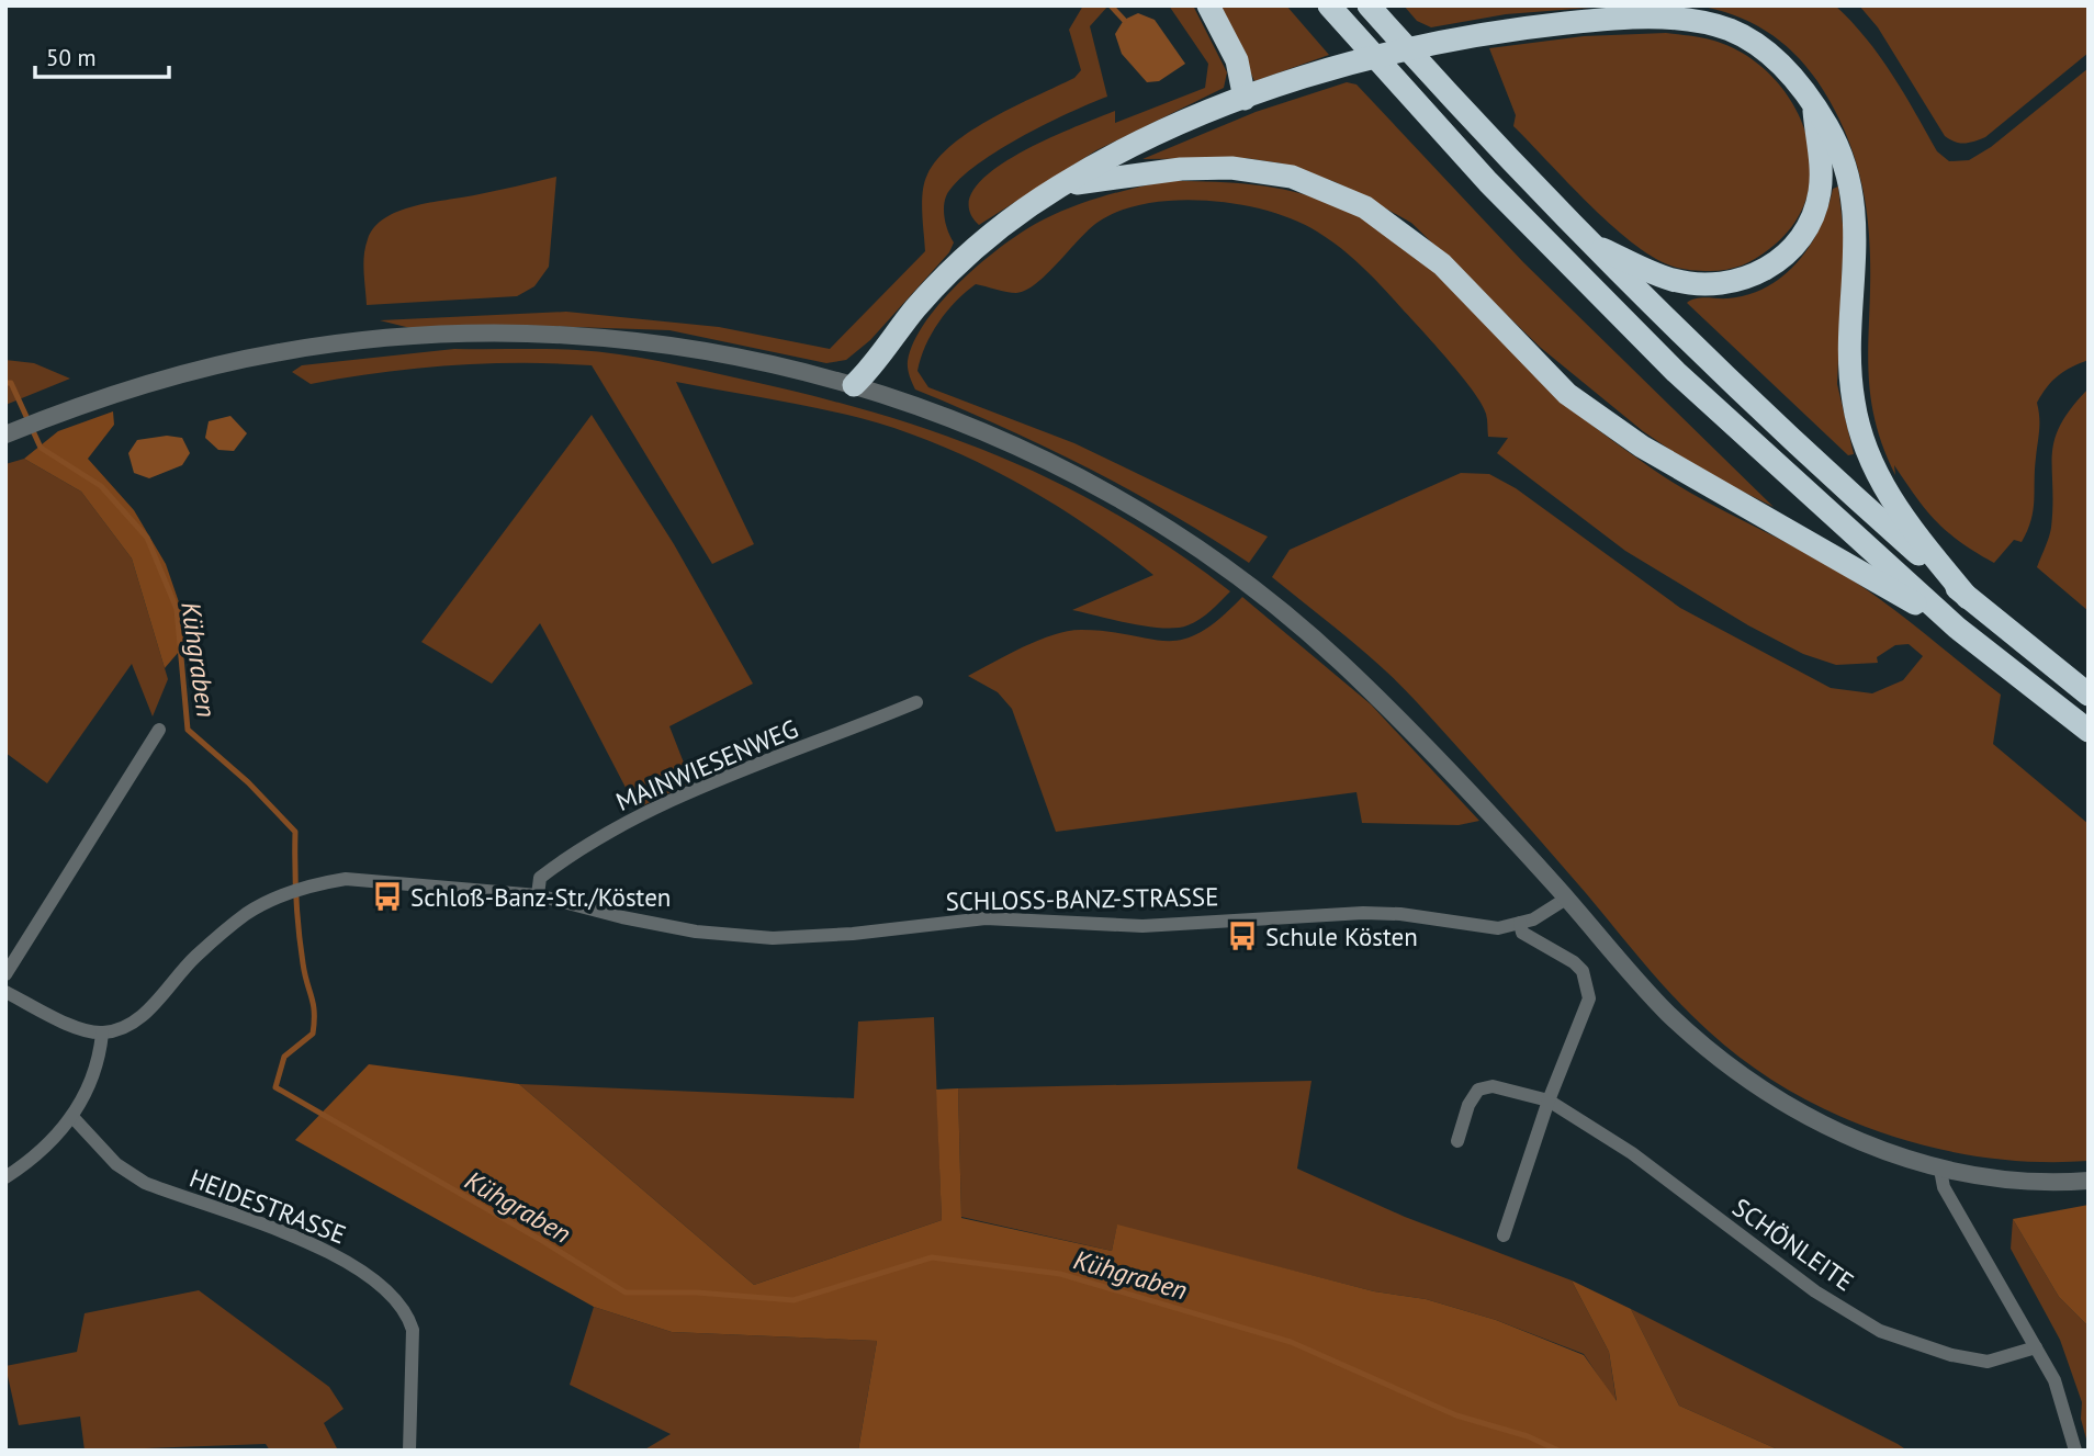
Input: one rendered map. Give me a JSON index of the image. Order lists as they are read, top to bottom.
{
  "streets": {
    "street": [
      "MAINWIESENWEG",
      "SCHLOSS-BANZ-STRASSE",
      "HEIDESTRASSE",
      "SCHÖNLEITE"
    ]
  },
  "crossings": [
    ["MAINWIESENWEG", "SCHLOSS-BANZ-STRASSE"]
  ],
  "water": ["Kühgraben"],
  "places": {
    "bus stop": ["Schloß-Banz-Str./Kösten", "Schule Kösten"]
  },
  "scale_bar": "50 m"
}
